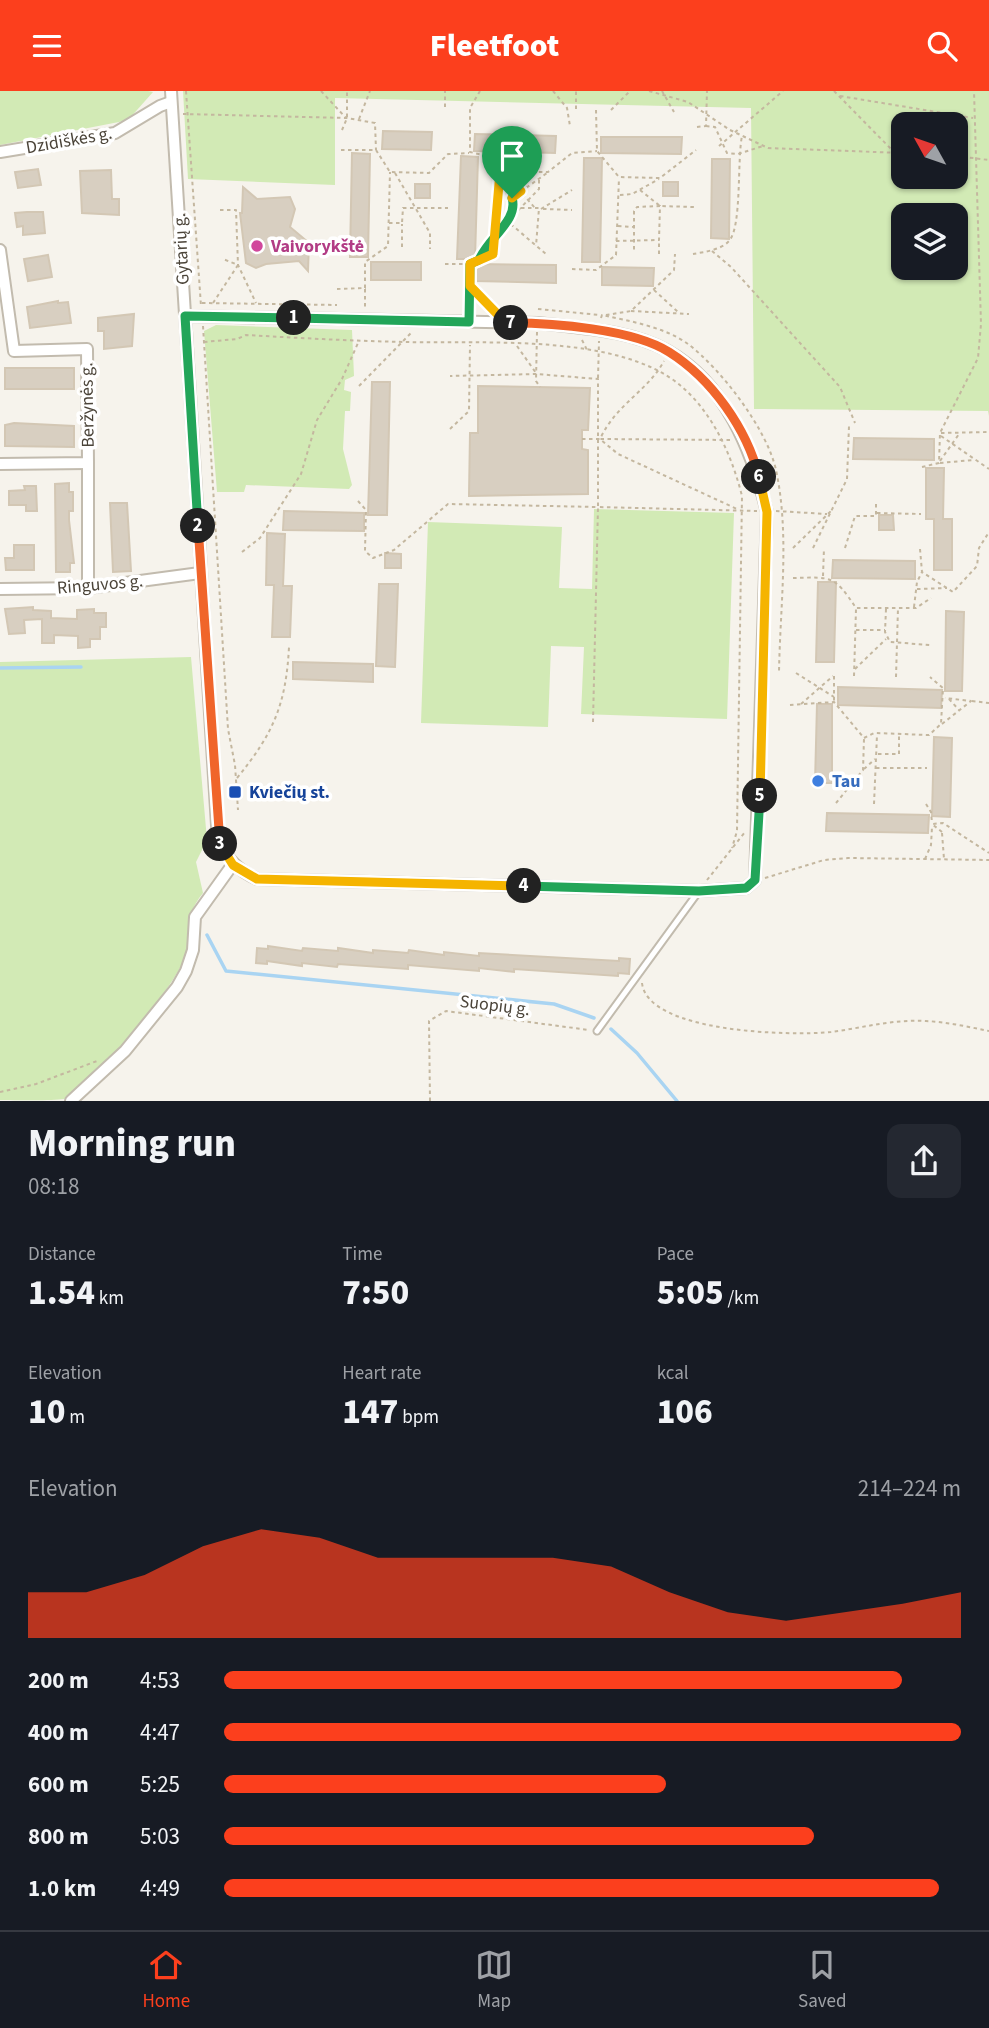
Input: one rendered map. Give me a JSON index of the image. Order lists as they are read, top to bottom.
{
  "streets": {
    "street": [
      "Dzidiškės g.",
      "Gytarių g.",
      "Beržynės g.",
      "Ringuvos g."
    ],
    "path": ["Suopių g."]
  },
  "crossings": [
    ["Dzidiškės g.", "Gytarių g."],
    ["Gytarių g.", "Ringuvos g."]
  ],
  "places": {
    "other": ["Vaivorykštė", "Tau"],
    "transit": ["Kviečių st."]
  },
  "north": "top left",
  "page": {
    "header": "Fleetfoot",
    "pins": [
      "1",
      "7",
      "6",
      "2",
      "5",
      "3",
      "4"
    ],
    "heading": ["Morning run", "08:18"],
    "stats": [
      ["Distance", "1.54 km"],
      ["Time", "7:50"],
      ["Pace", "5:05 /km"],
      ["Elevation", "10 m"],
      ["Heart rate", "147 bpm"],
      ["kcal", "106"]
    ],
    "chart": ["Elevation", "214–224 m"],
    "list": [
      {
        "name": "200 m",
        "note": "4:53"
      },
      {
        "name": "400 m",
        "note": "4:47"
      },
      {
        "name": "600 m",
        "note": "5:25"
      },
      {
        "name": "800 m",
        "note": "5:03"
      },
      {
        "name": "1.0 km",
        "note": "4:49"
      }
    ],
    "tabs": ["Home", "Map", "Saved"]
  }
}
